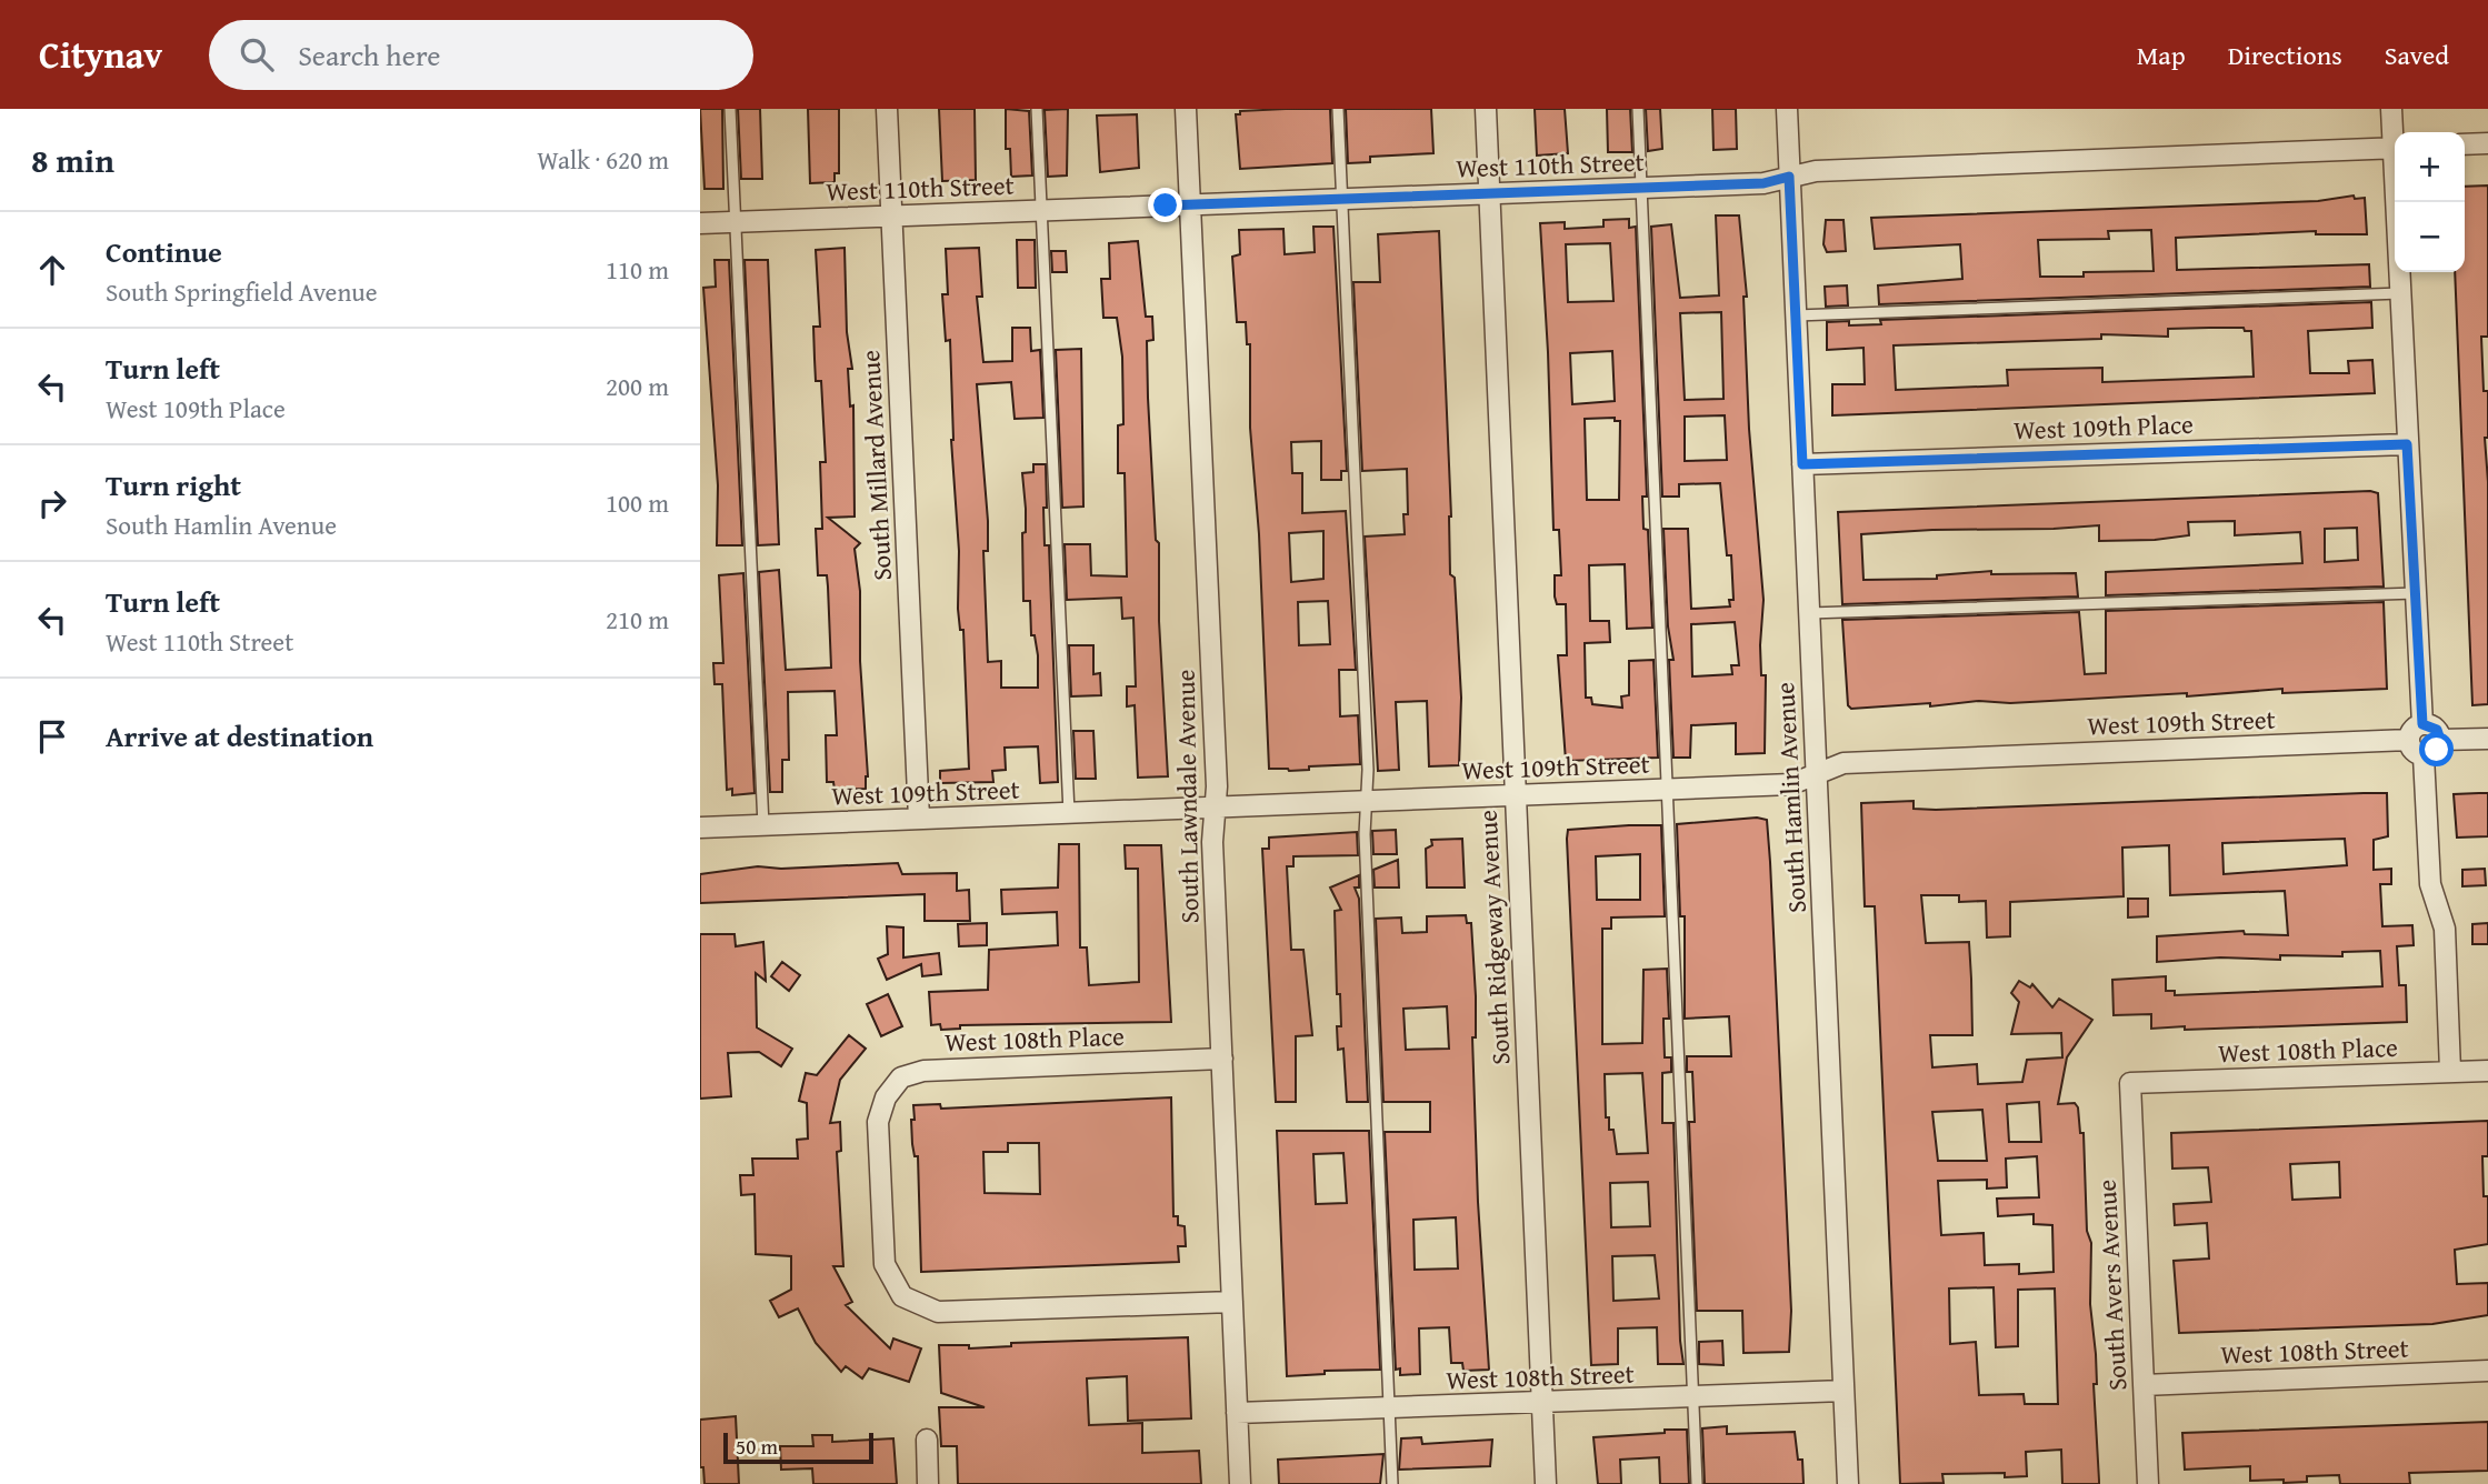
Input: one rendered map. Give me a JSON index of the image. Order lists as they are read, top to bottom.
{
  "streets": {
    "street": [
      "West 110th Street",
      "West 109th Place",
      "South Millard Avenue",
      "West 109th Street",
      "South Lawndale Avenue",
      "South Hamlin Avenue",
      "South Ridgeway Avenue",
      "West 108th Place",
      "South Avers Avenue",
      "West 108th Street"
    ]
  },
  "crossings": [
    ["West 110th Street", "South Millard Avenue"],
    ["West 110th Street", "South Lawndale Avenue"],
    ["West 110th Street", "South Hamlin Avenue"],
    ["West 110th Street", "South Ridgeway Avenue"],
    ["West 109th Place", "South Hamlin Avenue"],
    ["South Millard Avenue", "West 109th Street"],
    ["West 109th Street", "South Lawndale Avenue"],
    ["West 109th Street", "South Hamlin Avenue"],
    ["West 109th Street", "South Ridgeway Avenue"],
    ["South Lawndale Avenue", "West 108th Place"],
    ["South Lawndale Avenue", "West 108th Street"],
    ["South Hamlin Avenue", "West 108th Street"],
    ["South Ridgeway Avenue", "West 108th Street"],
    ["West 108th Place", "South Avers Avenue"],
    ["South Avers Avenue", "West 108th Street"]
  ],
  "scale_bar": "50 m",
  "page": {
    "header": "Citynav",
    "search": "Search here",
    "nav": ["Map", "Directions", "Saved"],
    "heading": ["8 min", "Walk · 620 m"],
    "map_buttons": ["+", "−"],
    "list": [
      ["Continue", "South Springfield Avenue", "110 m"],
      ["Turn left", "West 109th Place", "200 m"],
      ["Turn right", "South Hamlin Avenue", "100 m"],
      ["Turn left", "West 110th Street", "210 m"],
      "Arrive at destination"
    ],
    "scale": "50 m"
  }
}
